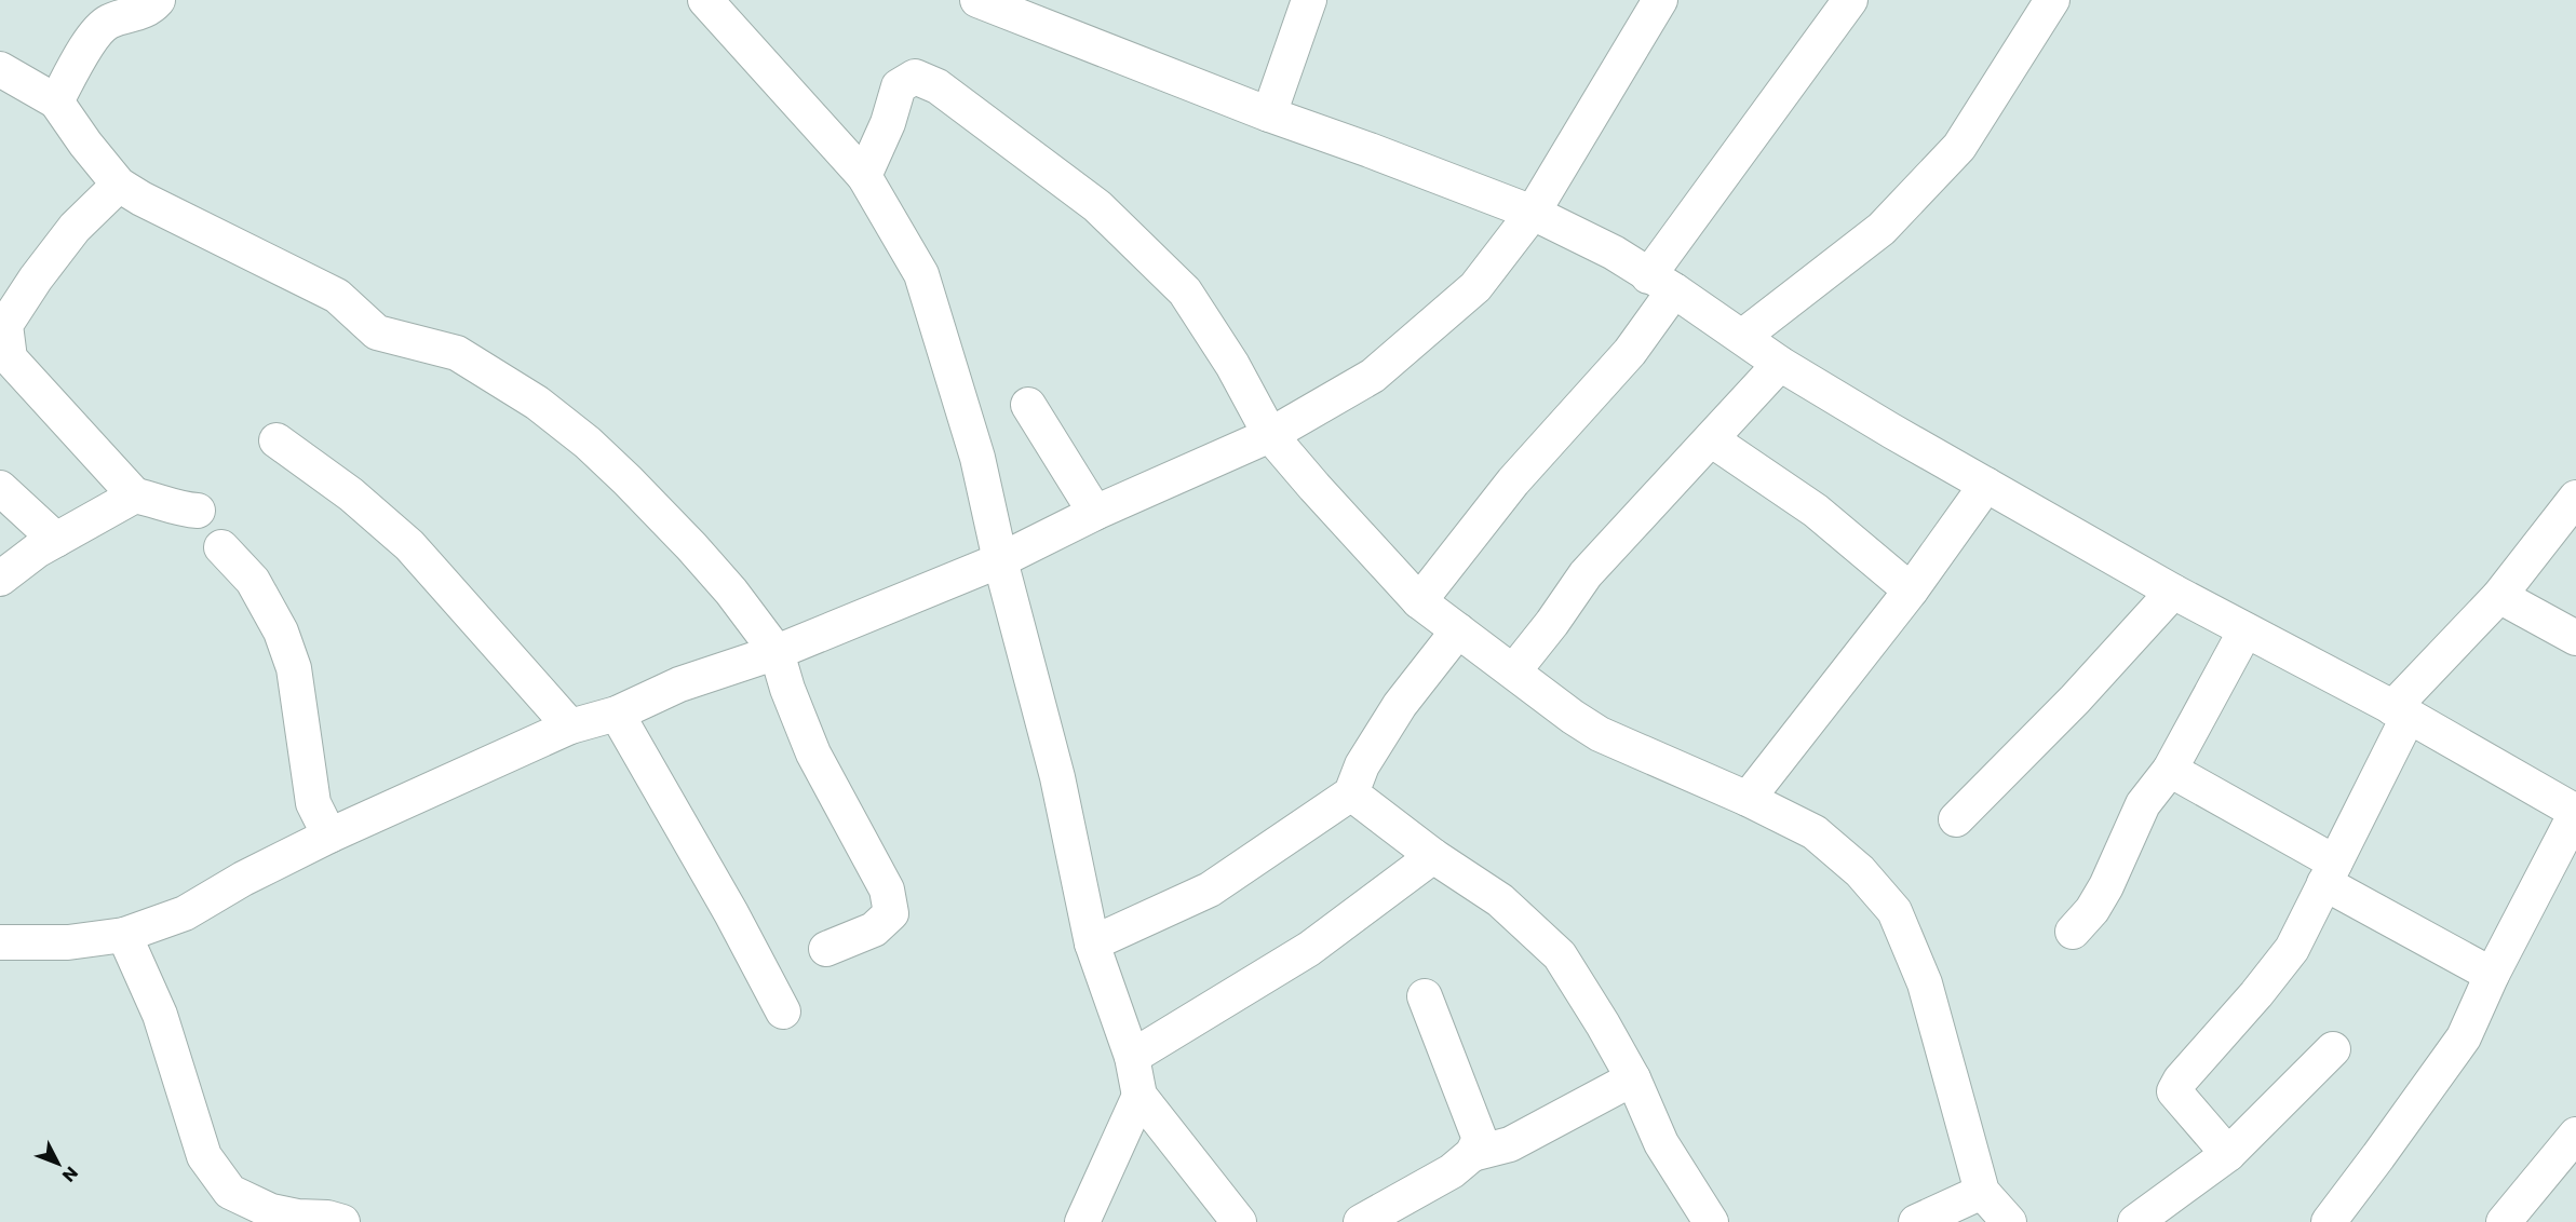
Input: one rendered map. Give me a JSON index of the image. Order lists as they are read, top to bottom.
{
  "north": "bottom right"
}
